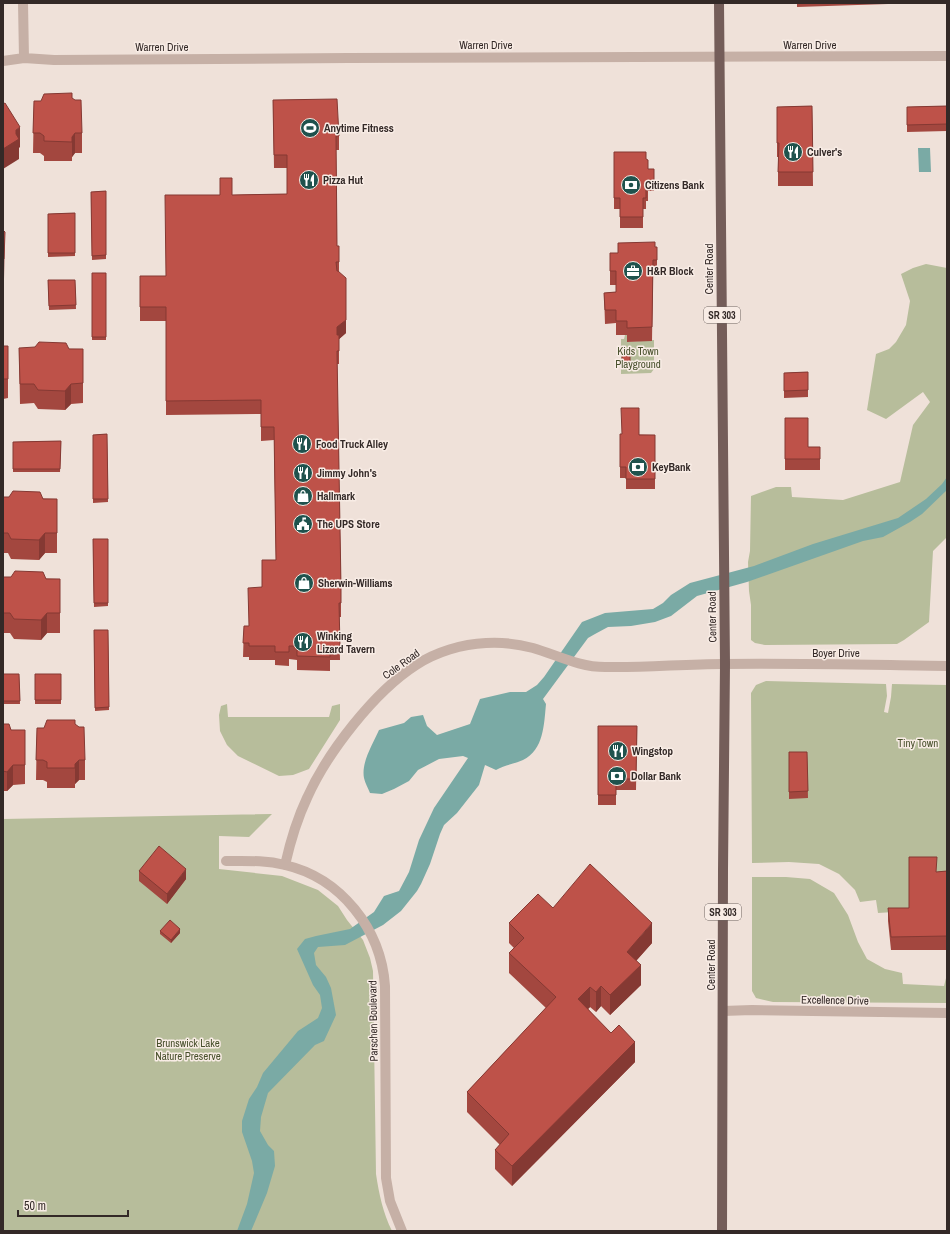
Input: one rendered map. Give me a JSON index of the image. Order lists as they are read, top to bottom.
{
  "streets": {
    "main road": ["Center Road", "SR 303"],
    "street": [
      "Warren Drive",
      "Boyer Drive",
      "Cole Road",
      "Excellence Drive",
      "Parschen Boulevard"
    ]
  },
  "crossings": [
    ["Warren Drive", "Center Road"],
    ["Center Road", "Boyer Drive"],
    ["Center Road", "Cole Road"],
    ["Center Road", "Excellence Drive"],
    ["Boyer Drive", "Cole Road"],
    ["Cole Road", "Parschen Boulevard"]
  ],
  "parks": ["Kids Town Playground", "Tiny Town", "Brunswick Lake Nature Preserve"],
  "places": {
    "sports": ["Anytime Fitness"],
    "restaurant": [
      "Culver's",
      "Pizza Hut",
      "Food Truck Alley",
      "Jimmy John's",
      "Winking Lizard Tavern",
      "Wingstop"
    ],
    "bank": ["Citizens Bank", "KeyBank", "Dollar Bank"],
    "office": ["H&R Block"],
    "shop": ["Hallmark", "Sherwin-Williams"],
    "public building": ["The UPS Store"]
  },
  "scale_bar": "50 m"
}
